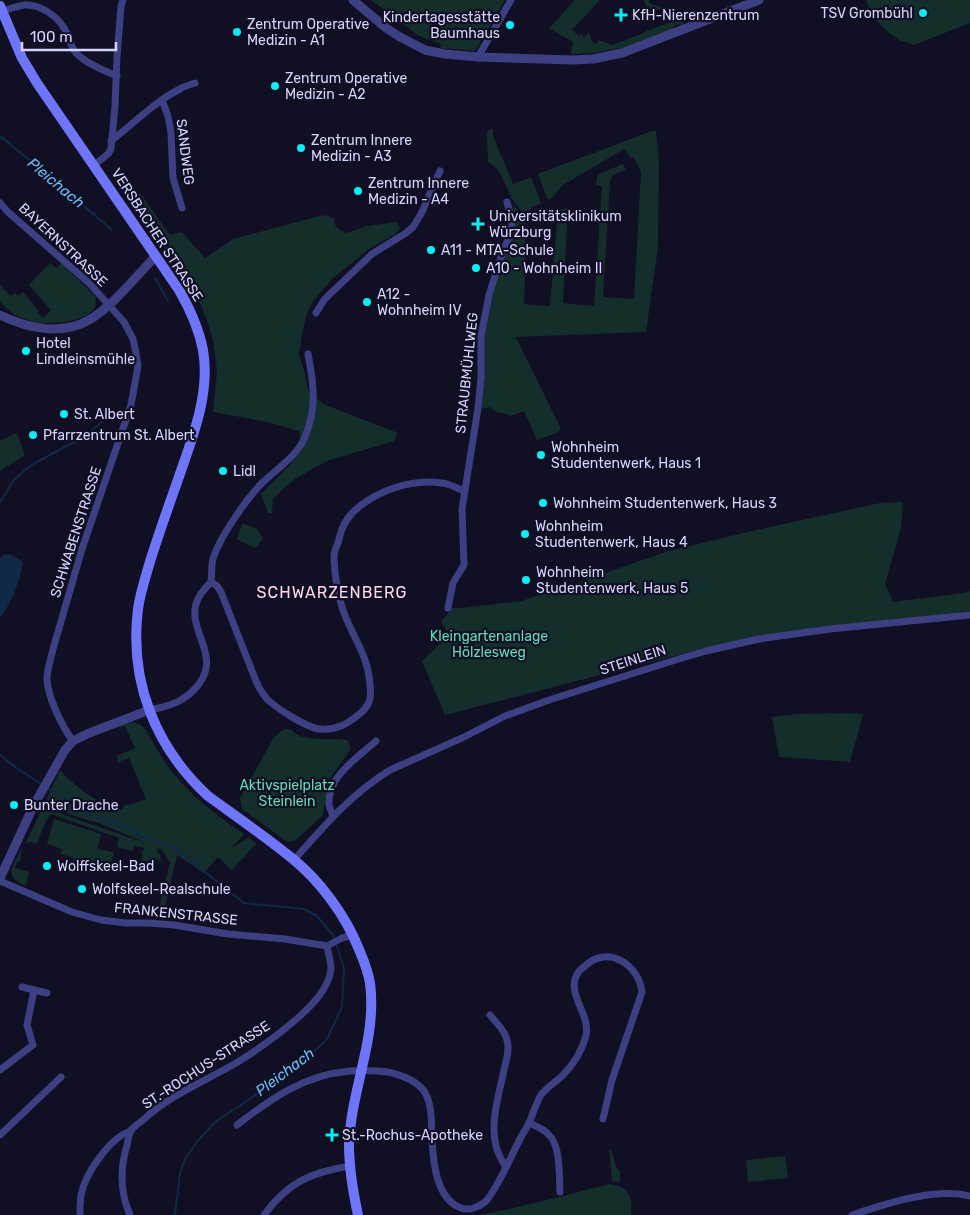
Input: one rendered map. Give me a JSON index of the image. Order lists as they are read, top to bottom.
{
  "streets": {
    "main road": ["VERSBACHER STRASSE"],
    "street": [
      "SANDWEG",
      "BAYERNSTRASSE",
      "STRAUBMÜHLWEG",
      "SCHWABENSTRASSE",
      "STEINLEIN",
      "FRANKENSTRASSE",
      "ST.-ROCHUS-STRASSE"
    ]
  },
  "crossings": [
    ["VERSBACHER STRASSE", "STEINLEIN"],
    ["BAYERNSTRASSE", "SCHWABENSTRASSE"],
    ["FRANKENSTRASSE", "ST.-ROCHUS-STRASSE"]
  ],
  "districts": ["SCHWARZENBERG"],
  "water": ["Pleichach"],
  "parks": ["Kleingartenanlage Hölzlesweg", "Aktivspielplatz Steinlein"],
  "places": {
    "other": [
      "TSV Grombühl",
      "Kindertagesstätte Baumhaus",
      "Zentrum Operative Medizin - A1",
      "Zentrum Operative Medizin - A2",
      "Zentrum Innere Medizin - A3",
      "Zentrum Innere Medizin - A4",
      "A11 - MTA-Schule",
      "A10 - Wohnheim II",
      "A12 - Wohnheim IV",
      "Hotel Lindleinsmühle",
      "St. Albert",
      "Pfarrzentrum St. Albert",
      "Wohnheim Studentenwerk, Haus 1",
      "Lidl",
      "Wohnheim Studentenwerk, Haus 3",
      "Wohnheim Studentenwerk, Haus 4",
      "Wohnheim Studentenwerk, Haus 5",
      "Bunter Drache",
      "Wolffskeel-Bad",
      "Wolfskeel-Realschule"
    ],
    "health": ["KfH-Nierenzentrum", "Universitätsklinikum Würzburg", "St.-Rochus-Apotheke"]
  },
  "scale_bar": "100 m"
}
